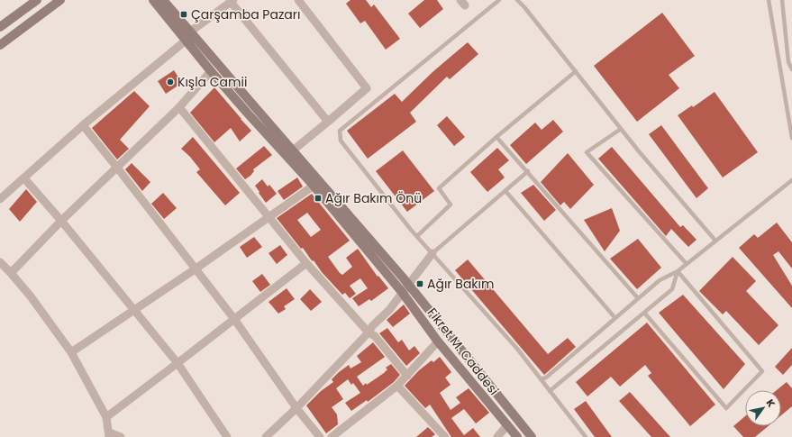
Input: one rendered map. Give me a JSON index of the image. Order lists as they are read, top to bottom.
{
  "streets": {
    "main road": ["Fikret M. Caddesi"]
  },
  "places": {
    "transit": ["Çarşamba Pazarı", "Ağır Bakım Önü", "Ağır Bakım"],
    "other": ["Kışla Camii"]
  },
  "north": "top right"
}
